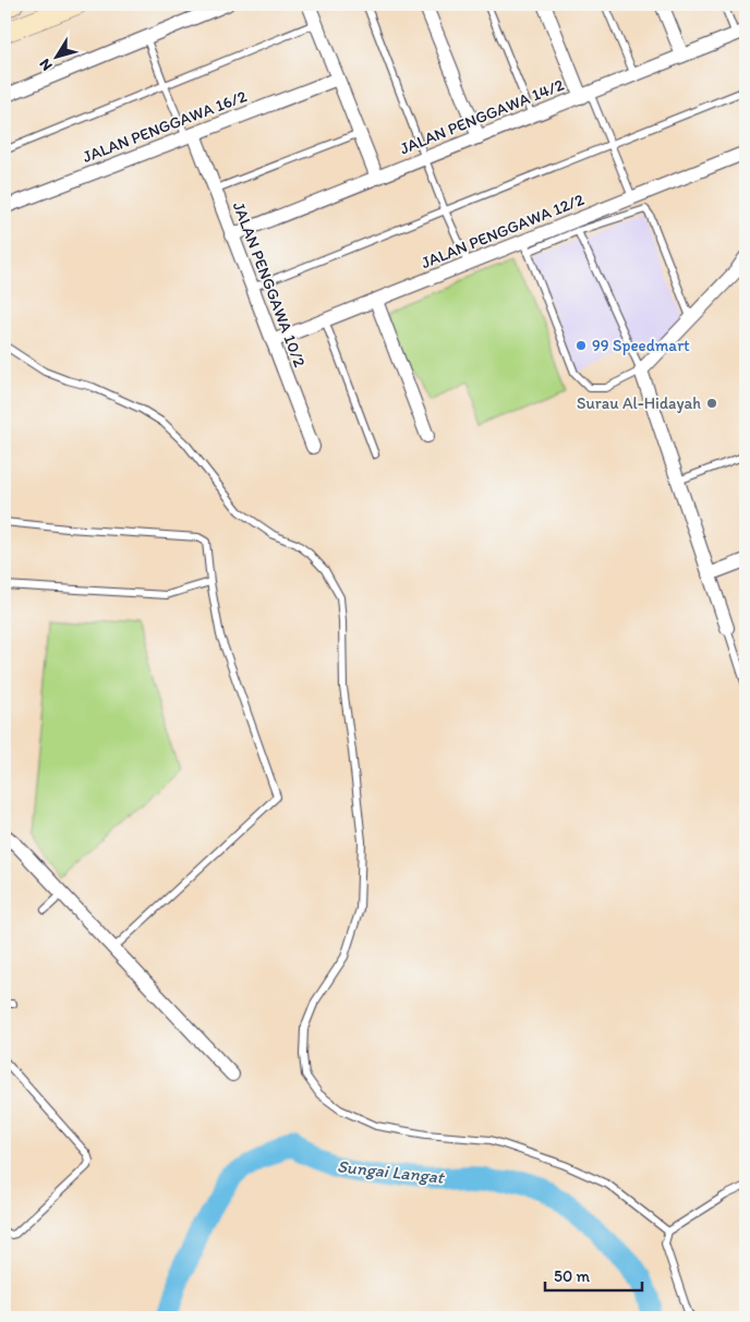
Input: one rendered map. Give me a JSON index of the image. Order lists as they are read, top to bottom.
{
  "streets": {
    "street": [
      "JALAN PENGGAWA 14/2",
      "JALAN PENGGAWA 16/2",
      "JALAN PENGGAWA 12/2",
      "JALAN PENGGAWA 10/2"
    ]
  },
  "crossings": [
    ["JALAN PENGGAWA 14/2", "JALAN PENGGAWA 10/2"],
    ["JALAN PENGGAWA 16/2", "JALAN PENGGAWA 10/2"],
    ["JALAN PENGGAWA 12/2", "JALAN PENGGAWA 10/2"]
  ],
  "water": ["Sungai Langat"],
  "places": ["99 Speedmart", "Surau Al-Hidayah"],
  "scale_bar": "50 m",
  "north": "bottom left"
}
